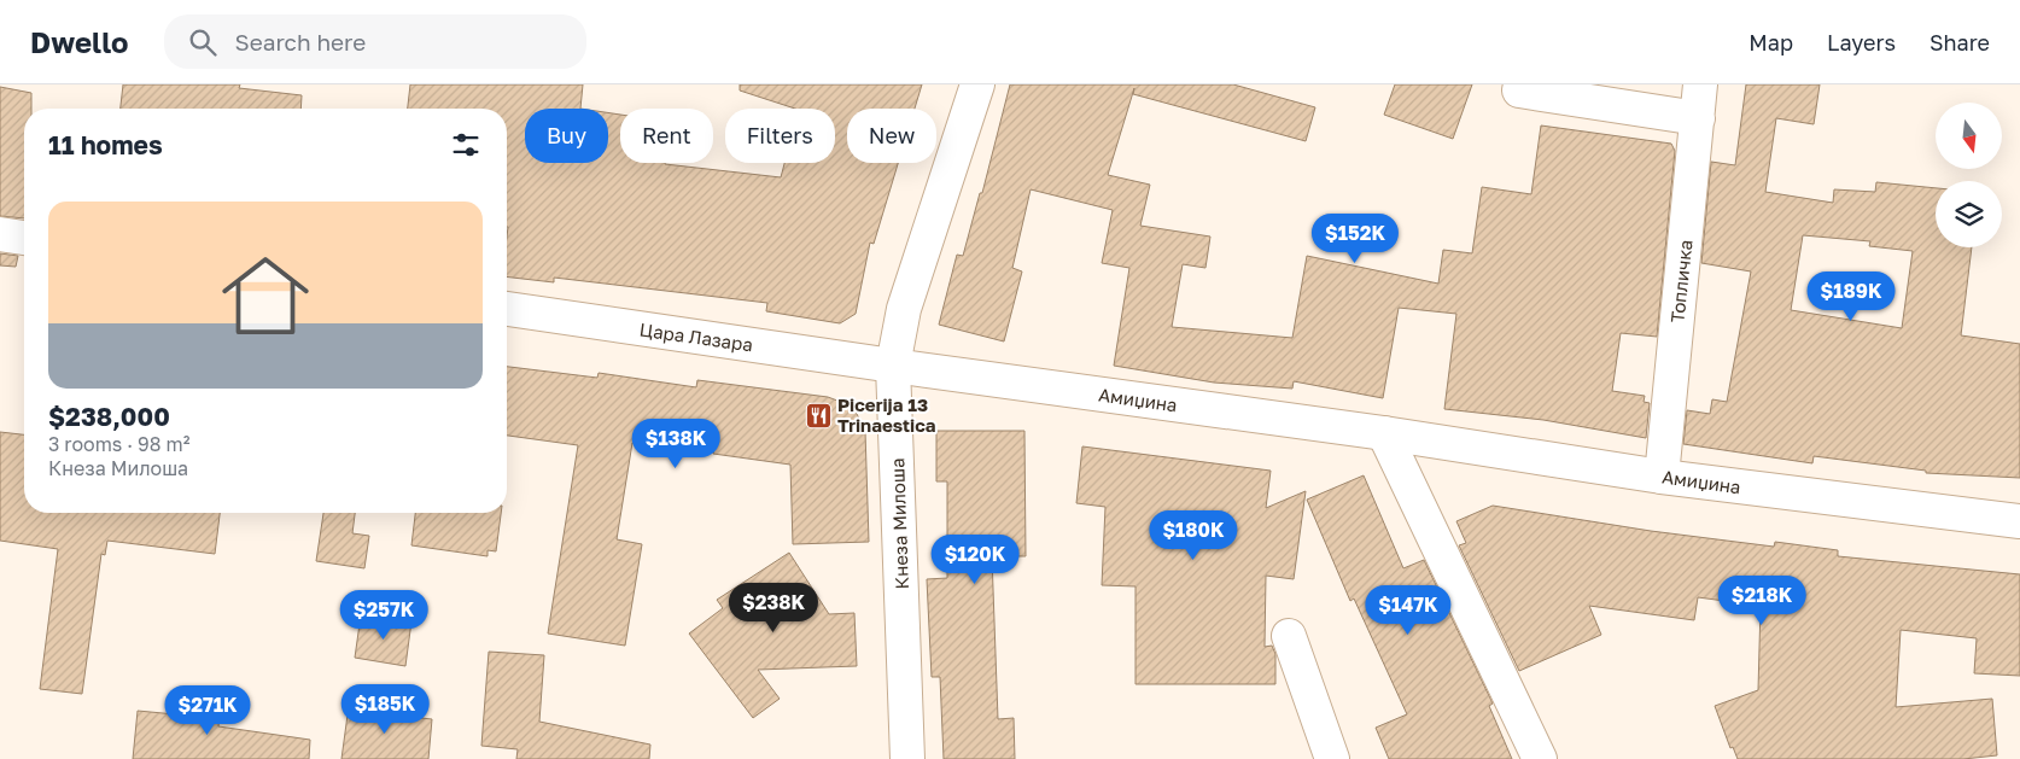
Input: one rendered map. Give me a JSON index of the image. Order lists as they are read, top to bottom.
{
  "streets": {
    "street": [
      "Топличка",
      "Цара Лазара",
      "Амиџина",
      "Кнеза Милоша"
    ]
  },
  "crossings": [
    ["Топличка", "Амиџина"],
    ["Цара Лазара", "Амиџина"],
    ["Цара Лазара", "Кнеза Милоша"],
    ["Амиџина", "Кнеза Милоша"]
  ],
  "places": {
    "restaurant": ["Picerija 13 Trinaestica"]
  },
  "north": "bottom",
  "page": {
    "header": "Dwello",
    "search": "Search here",
    "nav": ["Map", "Layers", "Share"],
    "chip": [
      "Buy",
      "Rent",
      "Filters",
      "New"
    ],
    "heading": "11 homes",
    "list": [
      {
        "name": "$238,000",
        "note": "3 rooms · 98 m² · Кнеза Милоша"
      }
    ],
    "price": [
      "$152K",
      "$189K",
      "$138K",
      "$180K",
      "$120K",
      "$218K",
      "$238K",
      "$147K",
      "$257K",
      "$185K",
      "$271K"
    ]
  }
}
